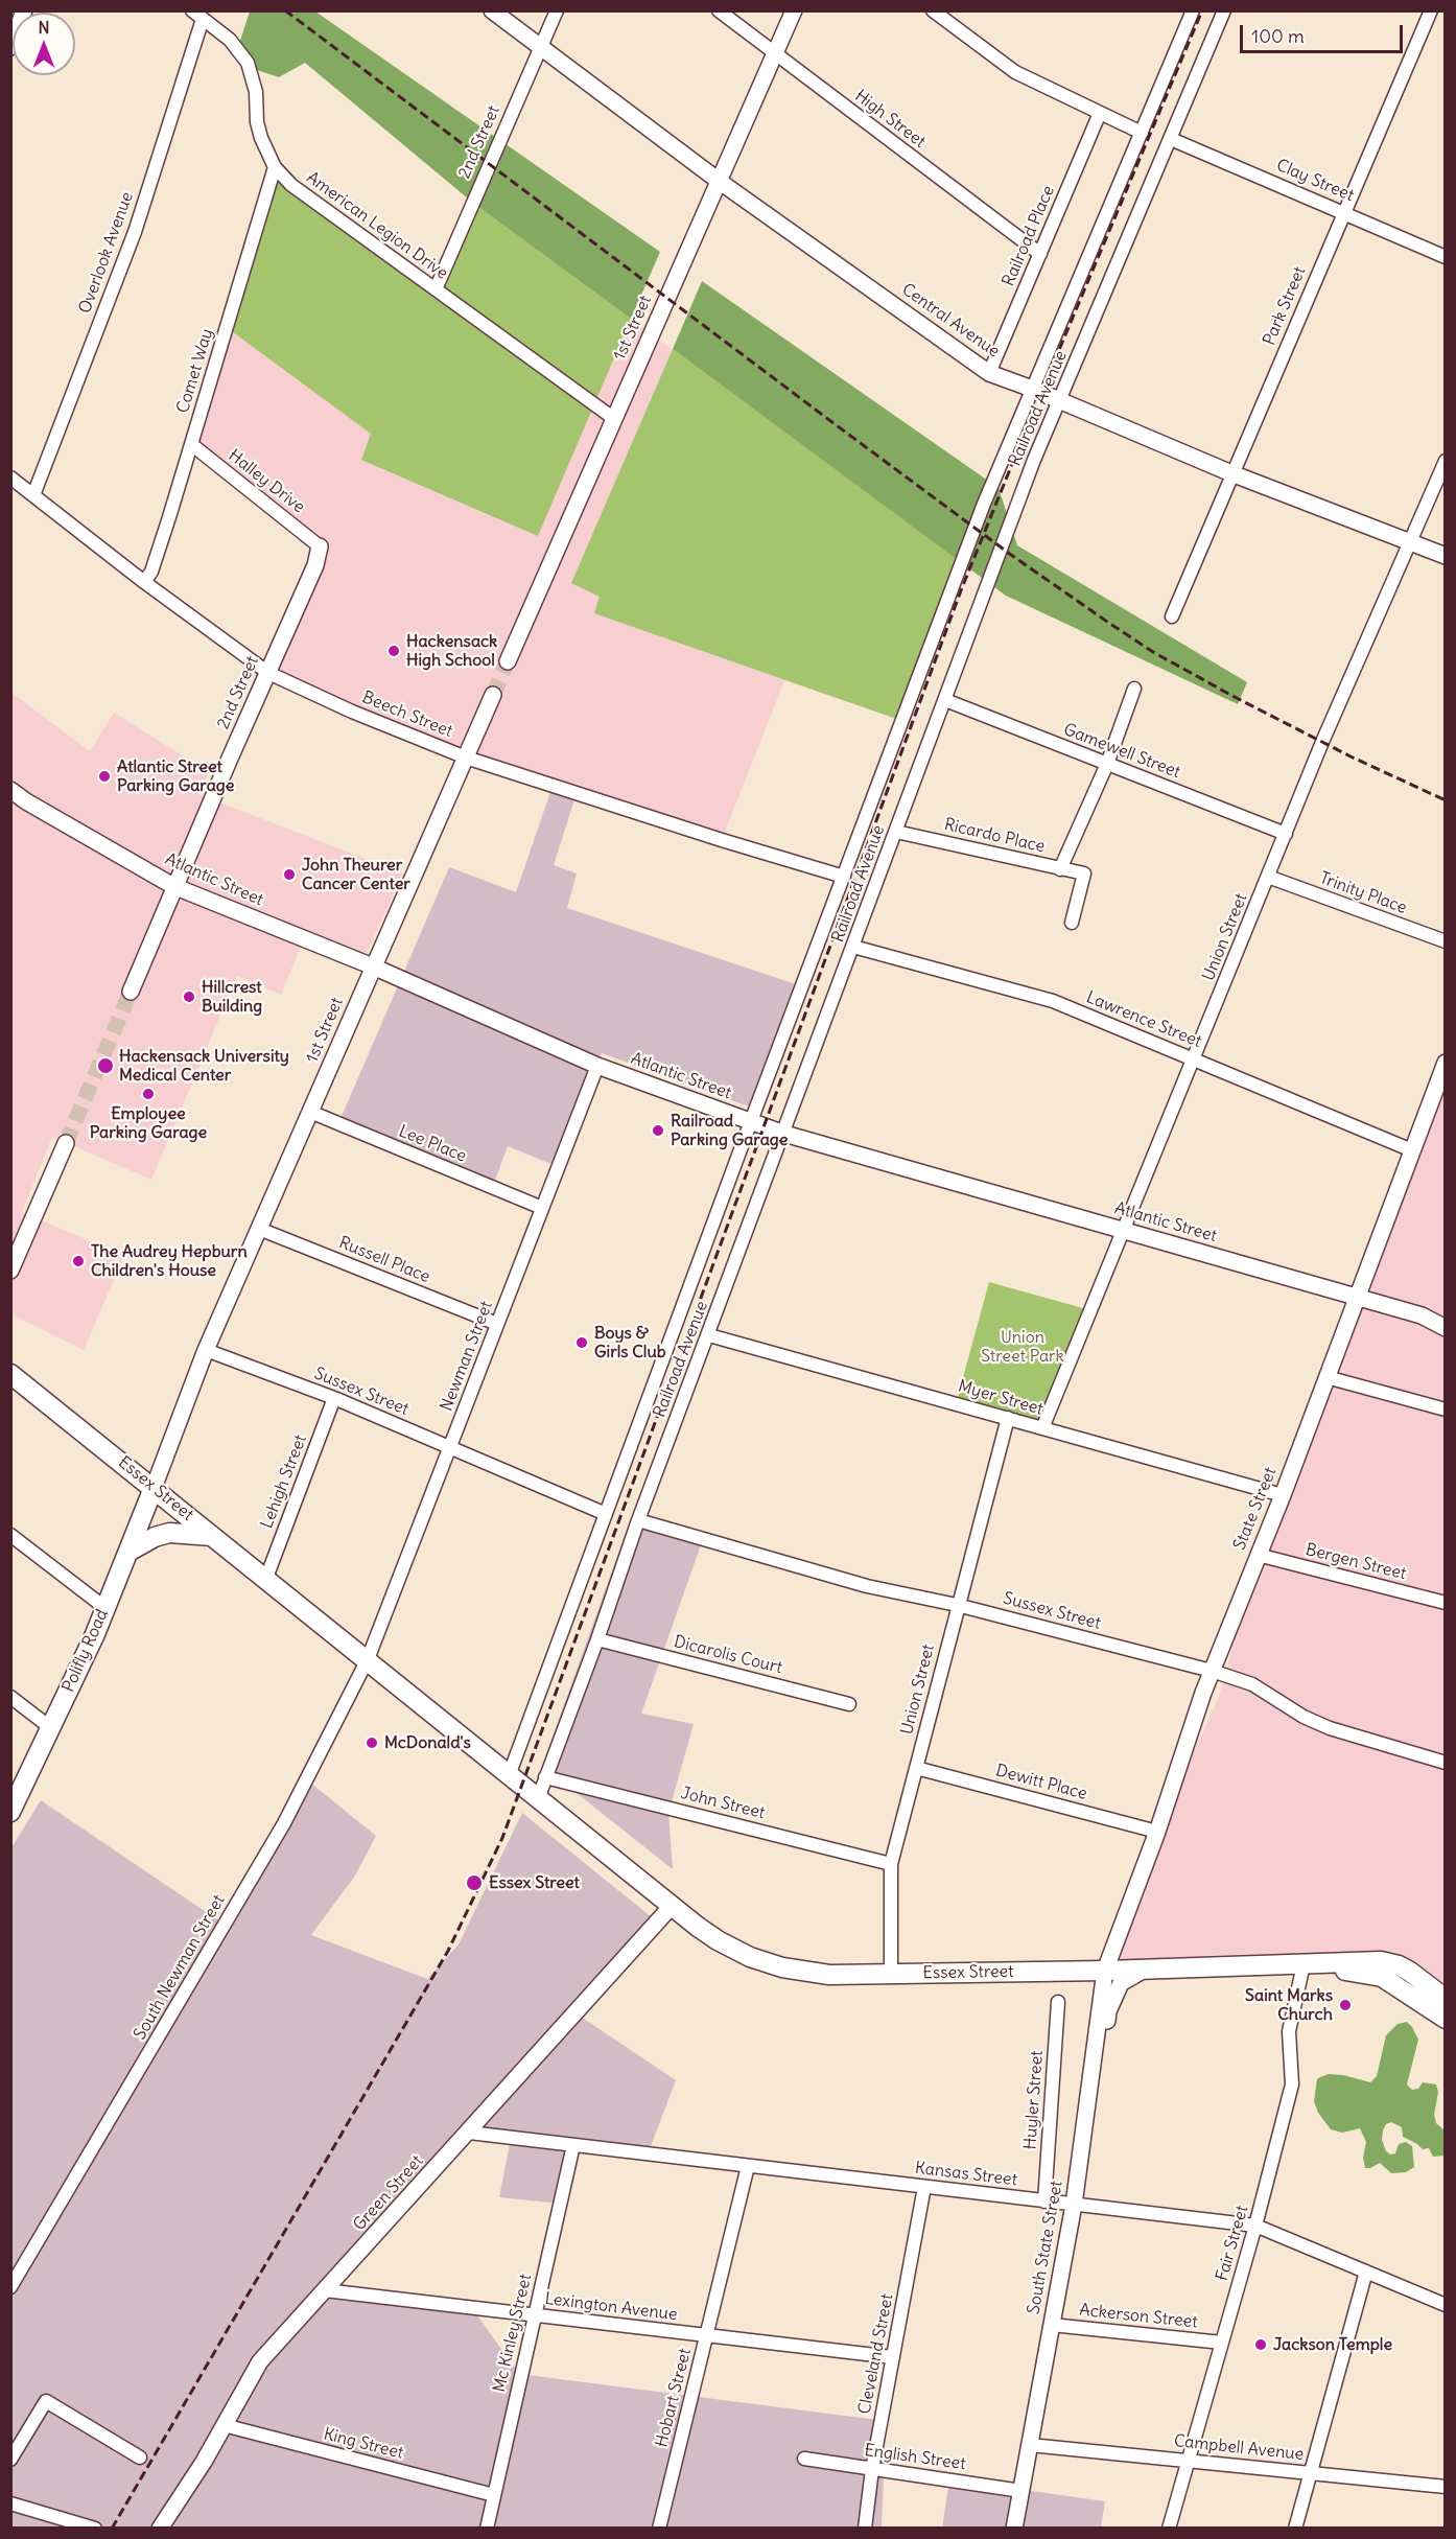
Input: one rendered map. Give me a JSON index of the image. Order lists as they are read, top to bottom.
{
  "streets": {
    "main road": ["Essex Street", "Polifly Road"],
    "street": [
      "High Street",
      "2nd Street",
      "Clay Street",
      "American Legion Drive",
      "Railroad Place",
      "Overlook Avenue",
      "Park Street",
      "Central Avenue",
      "1st Street",
      "Comet Way",
      "Railroad Avenue",
      "Halley Drive",
      "Beech Street",
      "Gamewell Street",
      "Ricardo Place",
      "Atlantic Street",
      "Trinity Place",
      "Union Street",
      "Lawrence Street",
      "Lee Place",
      "Russell Place",
      "Newman Street",
      "Sussex Street",
      "Myer Street",
      "Lehigh Street",
      "State Street",
      "Bergen Street",
      "Dicarolis Court",
      "Dewitt Place",
      "John Street",
      "South Newman Street",
      "Huyler Street",
      "Kansas Street",
      "Green Street",
      "Fair Street",
      "South State Street",
      "Lexington Avenue",
      "Ackerson Street",
      "Mc Kinley Street",
      "Cleveland Street",
      "Hobart Street",
      "King Street",
      "Campbell Avenue",
      "English Street"
    ]
  },
  "crossings": [
    ["High Street", "Railroad Place"],
    ["High Street", "1st Street"],
    ["2nd Street", "American Legion Drive"],
    ["2nd Street", "Central Avenue"],
    ["2nd Street", "Halley Drive"],
    ["2nd Street", "Beech Street"],
    ["2nd Street", "Atlantic Street"],
    ["Clay Street", "Park Street"],
    ["Clay Street", "Railroad Avenue"],
    ["American Legion Drive", "Overlook Avenue"],
    ["American Legion Drive", "1st Street"],
    ["American Legion Drive", "Comet Way"],
    ["Railroad Place", "Central Avenue"],
    ["Overlook Avenue", "Beech Street"],
    ["Park Street", "Central Avenue"],
    ["Central Avenue", "1st Street"],
    ["Central Avenue", "Railroad Avenue"],
    ["Central Avenue", "Union Street"],
    ["1st Street", "Beech Street"],
    ["1st Street", "Atlantic Street"],
    ["1st Street", "Lee Place"],
    ["1st Street", "Russell Place"],
    ["1st Street", "Sussex Street"],
    ["1st Street", "Essex Street"],
    ["1st Street", "Polifly Road"],
    ["Comet Way", "Halley Drive"],
    ["Comet Way", "Beech Street"],
    ["Railroad Avenue", "Beech Street"],
    ["Railroad Avenue", "Gamewell Street"],
    ["Railroad Avenue", "Ricardo Place"],
    ["Railroad Avenue", "Atlantic Street"],
    ["Railroad Avenue", "Lawrence Street"],
    ["Railroad Avenue", "Sussex Street"],
    ["Railroad Avenue", "Myer Street"],
    ["Railroad Avenue", "Essex Street"],
    ["Railroad Avenue", "Dicarolis Court"],
    ["Railroad Avenue", "John Street"],
    ["Gamewell Street", "Union Street"],
    ["Atlantic Street", "Union Street"],
    ["Atlantic Street", "Newman Street"],
    ["Atlantic Street", "State Street"],
    ["Trinity Place", "Union Street"],
    ["Union Street", "Lawrence Street"],
    ["Union Street", "Sussex Street"],
    ["Union Street", "Myer Street"],
    ["Union Street", "Essex Street"],
    ["Union Street", "Dewitt Place"],
    ["Union Street", "John Street"],
    ["Lawrence Street", "State Street"],
    ["Lee Place", "Newman Street"],
    ["Russell Place", "Newman Street"],
    ["Newman Street", "Sussex Street"],
    ["Newman Street", "Essex Street"],
    ["Newman Street", "South Newman Street"],
    ["Sussex Street", "Lehigh Street"],
    ["Sussex Street", "State Street"],
    ["Myer Street", "State Street"],
    ["Lehigh Street", "Essex Street"],
    ["Essex Street", "State Street"],
    ["Essex Street", "Polifly Road"],
    ["Essex Street", "South Newman Street"],
    ["Essex Street", "Green Street"],
    ["Essex Street", "Fair Street"],
    ["Essex Street", "South State Street"],
    ["State Street", "Bergen Street"],
    ["State Street", "Dewitt Place"],
    ["State Street", "South State Street"],
    ["Huyler Street", "Kansas Street"],
    ["Kansas Street", "Green Street"],
    ["Kansas Street", "Fair Street"],
    ["Kansas Street", "South State Street"],
    ["Kansas Street", "Mc Kinley Street"],
    ["Kansas Street", "Cleveland Street"],
    ["Kansas Street", "Hobart Street"],
    ["Green Street", "Lexington Avenue"],
    ["Green Street", "King Street"],
    ["Fair Street", "Ackerson Street"],
    ["Fair Street", "Campbell Avenue"],
    ["South State Street", "Ackerson Street"],
    ["South State Street", "Campbell Avenue"],
    ["South State Street", "English Street"],
    ["Lexington Avenue", "Mc Kinley Street"],
    ["Lexington Avenue", "Cleveland Street"],
    ["Lexington Avenue", "Hobart Street"],
    ["Mc Kinley Street", "King Street"],
    ["Cleveland Street", "English Street"]
  ],
  "parks": ["Union Street Park"],
  "places": [
    "Hackensack High School",
    "Atlantic Street Parking Garage",
    "John Theurer Cancer Center",
    "Hillcrest Building",
    "Hackensack University Medical Center",
    "Employee Parking Garage",
    "Railroad Parking Garage",
    "The Audrey Hepburn Children's House",
    "Boys & Girls Club",
    "McDonald's",
    "Essex Street",
    "Saint Marks Church",
    "Jackson Temple"
  ],
  "scale_bar": "100 m",
  "north": "top"
}
